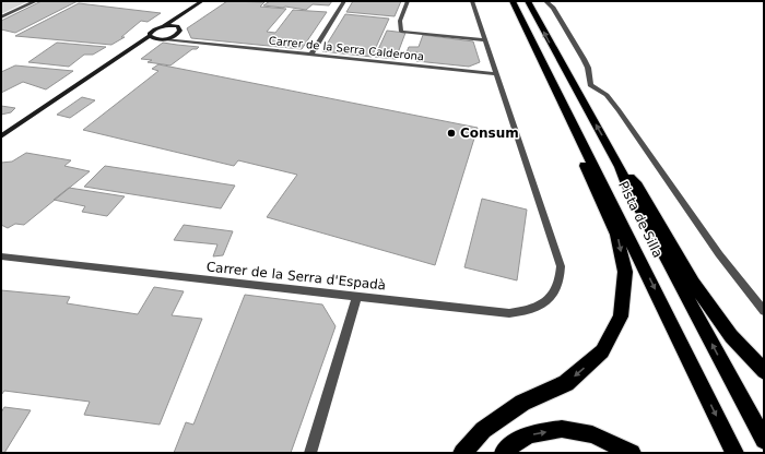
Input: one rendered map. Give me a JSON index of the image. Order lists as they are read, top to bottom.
{
  "streets": {
    "highway": ["Pista de Silla"],
    "street": ["Carrer de la Serra Calderona", "Carrer de la Serra d'Espadà"]
  },
  "crossings": [
    ["Carrer de la Serra Calderona", "Carrer de la Serra d'Espadà"]
  ],
  "places": ["Consum"]
}
